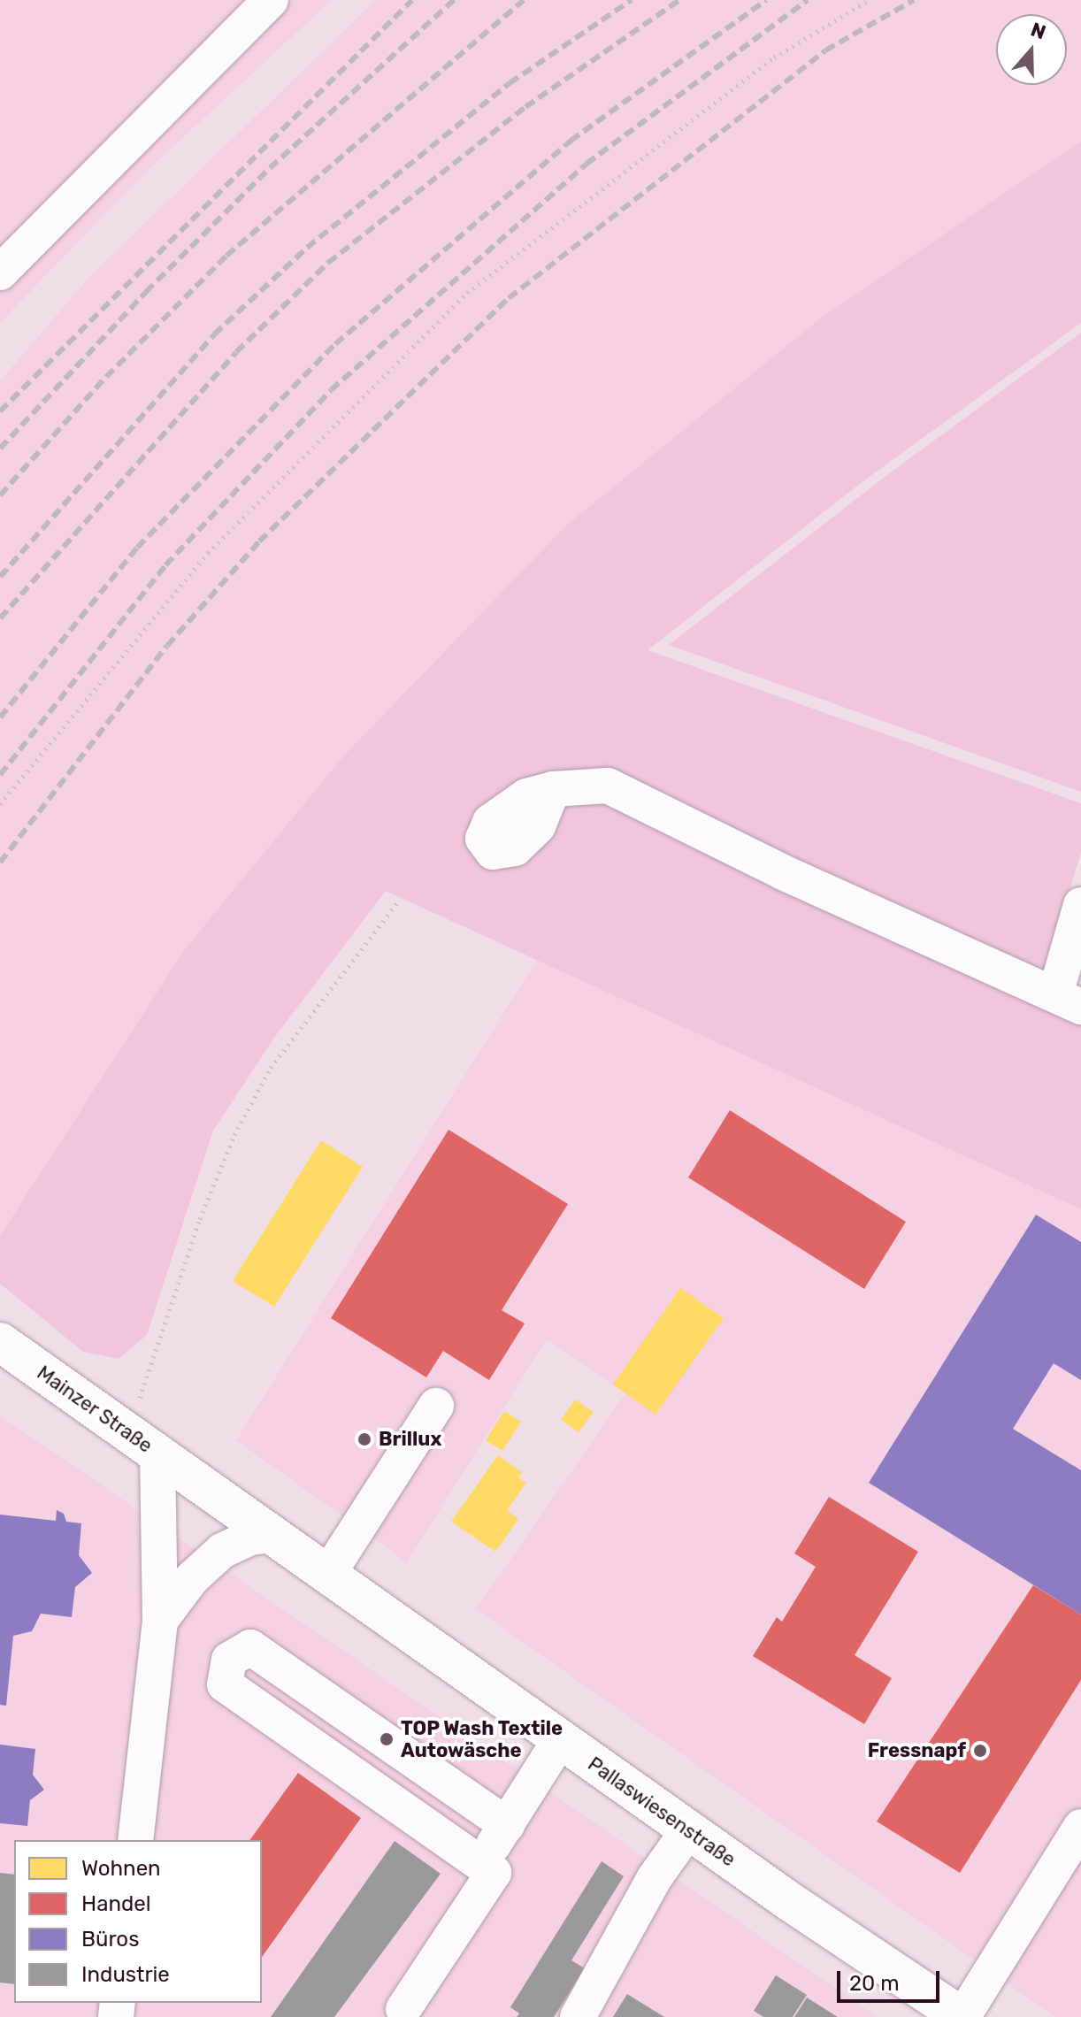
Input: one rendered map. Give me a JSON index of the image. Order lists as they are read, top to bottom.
{
  "streets": {
    "main road": ["Mainzer Straße", "Pallaswiesenstraße"]
  },
  "crossings": [
    ["Mainzer Straße", "Pallaswiesenstraße"]
  ],
  "places": ["Brillux", "TOP Wash Textile Autowäsche", "Fressnapf"],
  "legend": [
    "Wohnen",
    "Handel",
    "Büros",
    "Industrie"
  ],
  "scale_bar": "20 m",
  "north": "top"
}
